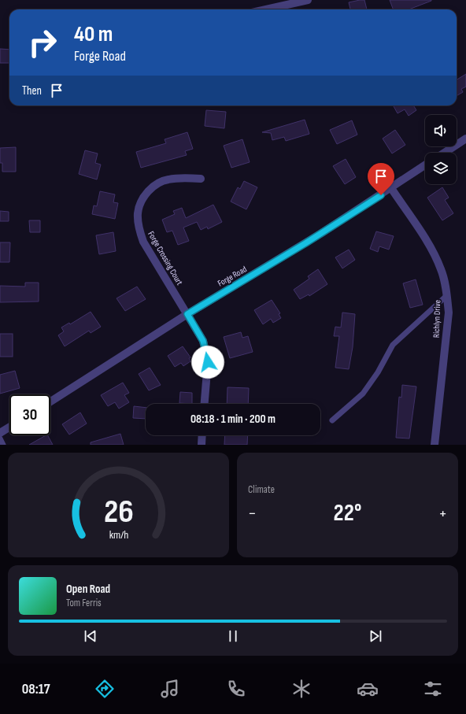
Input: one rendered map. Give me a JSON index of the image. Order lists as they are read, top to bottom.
{
  "streets": {
    "street": ["Forge Crossing Court", "Forge Road", "Richlyn Drive"]
  },
  "crossings": [
    ["Forge Crossing Court", "Forge Road"],
    ["Forge Road", "Richlyn Drive"]
  ],
  "page": {
    "turn": ["40 m", "Forge Road"],
    "then": "Then",
    "limit": "30",
    "trip": "08:18 · 1 min · 200 m",
    "tile": "Climate",
    "heat": ["−", "22°", "+"],
    "song": ["Open Road", "Tom Ferris"],
    "tabs": "08:17",
    "gauge": ["26", "km/h"]
  }
}
